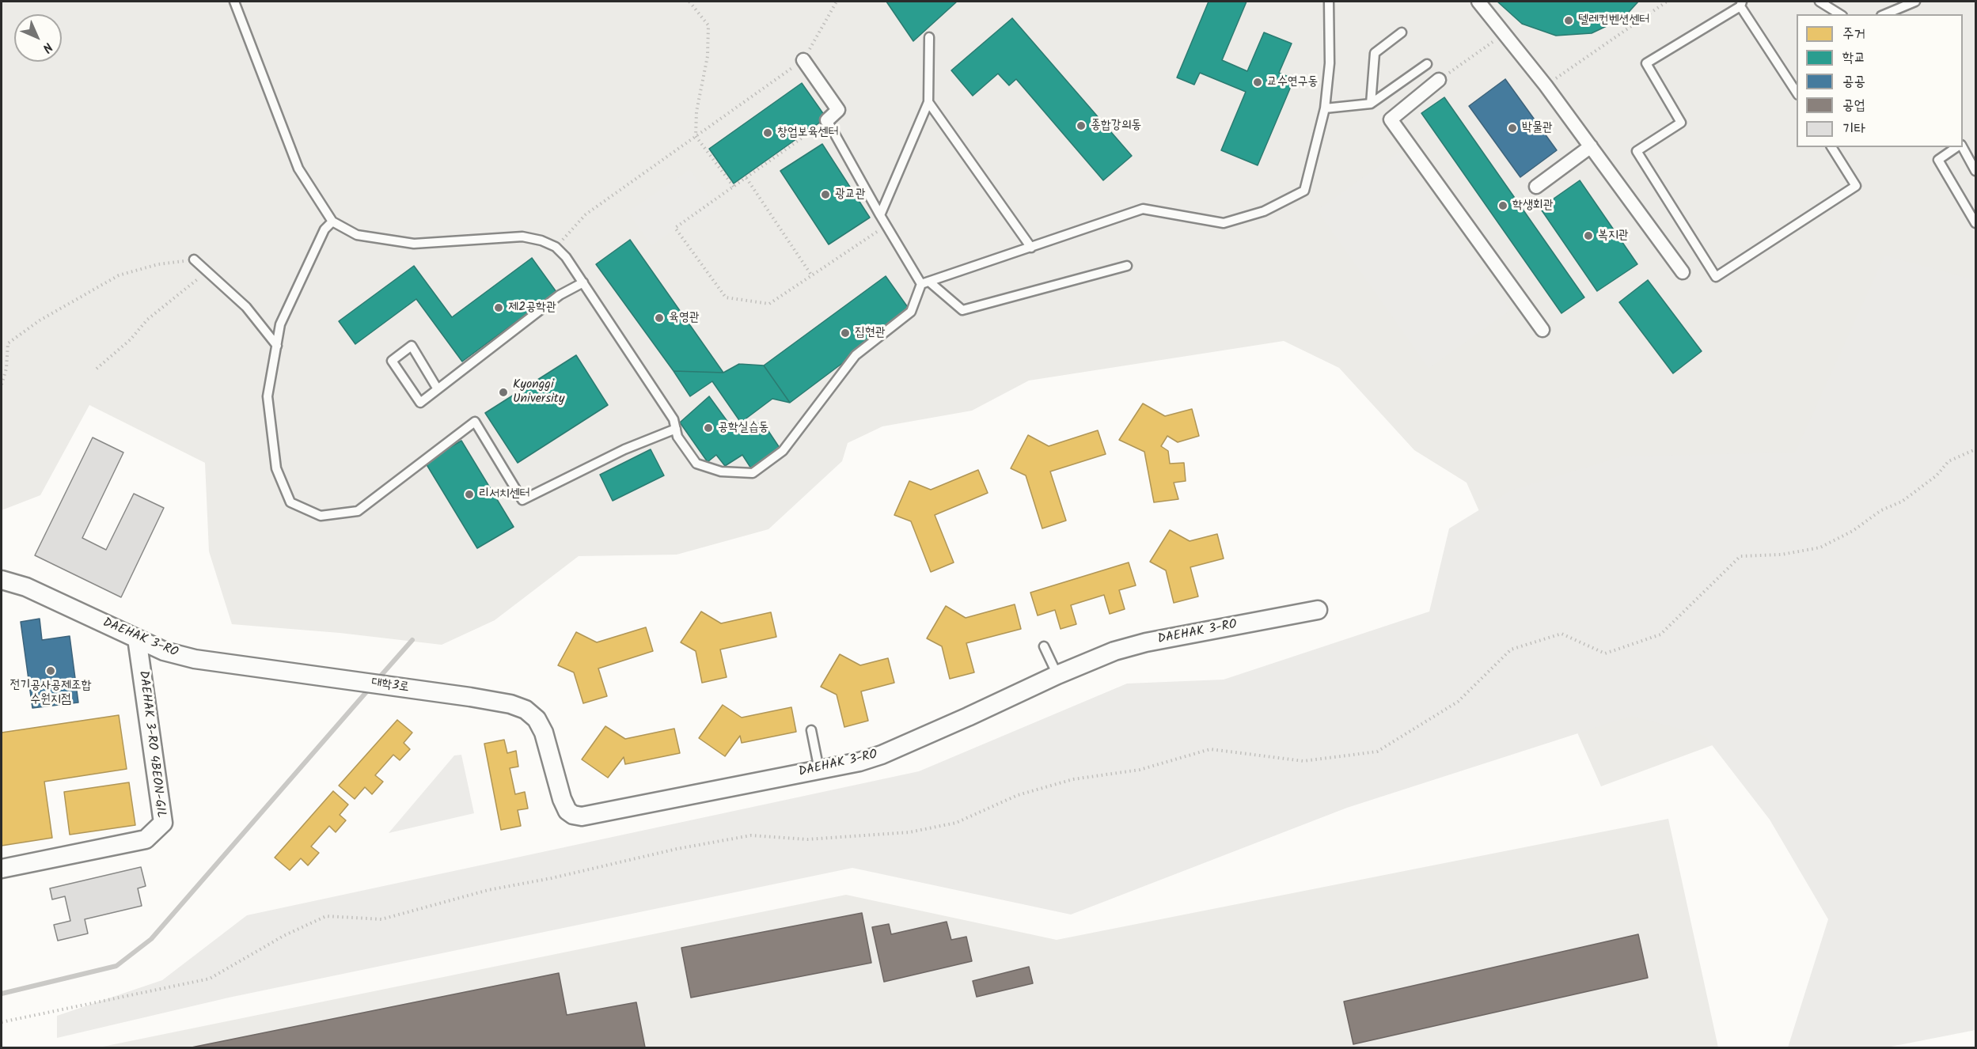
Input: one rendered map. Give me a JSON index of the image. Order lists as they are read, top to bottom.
{
  "streets": {
    "street": ["DAEHAK 3-RO", "대학3로", "DAEHAK 3-RO 4BEON-GIL"]
  },
  "crossings": [
    ["DAEHAK 3-RO", "대학3로"],
    ["DAEHAK 3-RO", "DAEHAK 3-RO 4BEON-GIL"]
  ],
  "places": [
    "텔레컨벤션센터",
    "교수연구동",
    "종합강의동",
    "박물관",
    "창업보육센터",
    "광교관",
    "학생회관",
    "복지관",
    "제2공학관",
    "육영관",
    "집현관",
    "Kyonggi University",
    "공학실습동",
    "리서치센터",
    "전기공사공제조합 수원지점"
  ],
  "legend": [
    "주거",
    "학교",
    "공공",
    "공업",
    "기타"
  ],
  "north": "bottom right"
}
